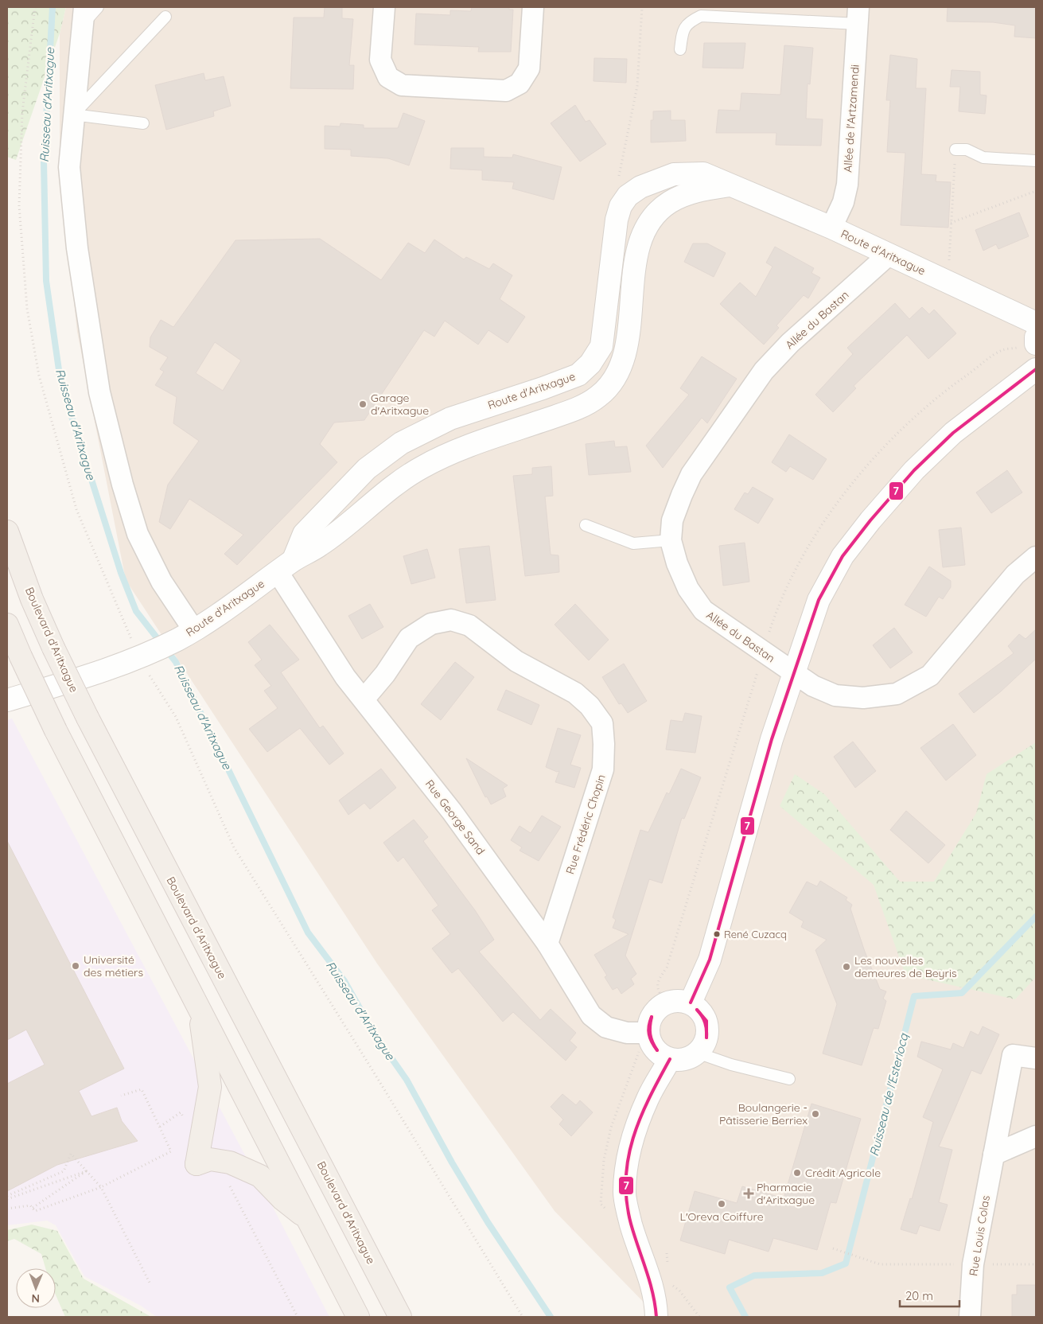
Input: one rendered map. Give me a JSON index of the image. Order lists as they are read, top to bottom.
{
  "streets": {
    "main road": ["Boulevard d'Aritxague"],
    "street": [
      "Allée de l'Artzamendi",
      "Route d'Aritxague",
      "Allée du Bastan",
      "Rue George Sand",
      "Rue Frédéric Chopin",
      "Rue Louis Colas"
    ]
  },
  "crossings": [
    ["Allée de l'Artzamendi", "Route d'Aritxague"],
    ["Route d'Aritxague", "Allée du Bastan"],
    ["Route d'Aritxague", "Rue George Sand"],
    ["Rue George Sand", "Rue Frédéric Chopin"]
  ],
  "water": ["Ruisseau d'Aritxague", "Ruisseau de l'Esterlocq"],
  "places": {
    "other": [
      "Garage d'Aritxague",
      "René Cuzacq",
      "Université des métiers",
      "Les nouvelles demeures de Beyris",
      "Boulangerie - Pâtisserie Berriex",
      "Crédit Agricole",
      "L'Oreva Coiffure"
    ],
    "health": ["Pharmacie d'Aritxague"]
  },
  "lines": ["transit line 7"],
  "scale_bar": "20 m",
  "north": "bottom"
}
